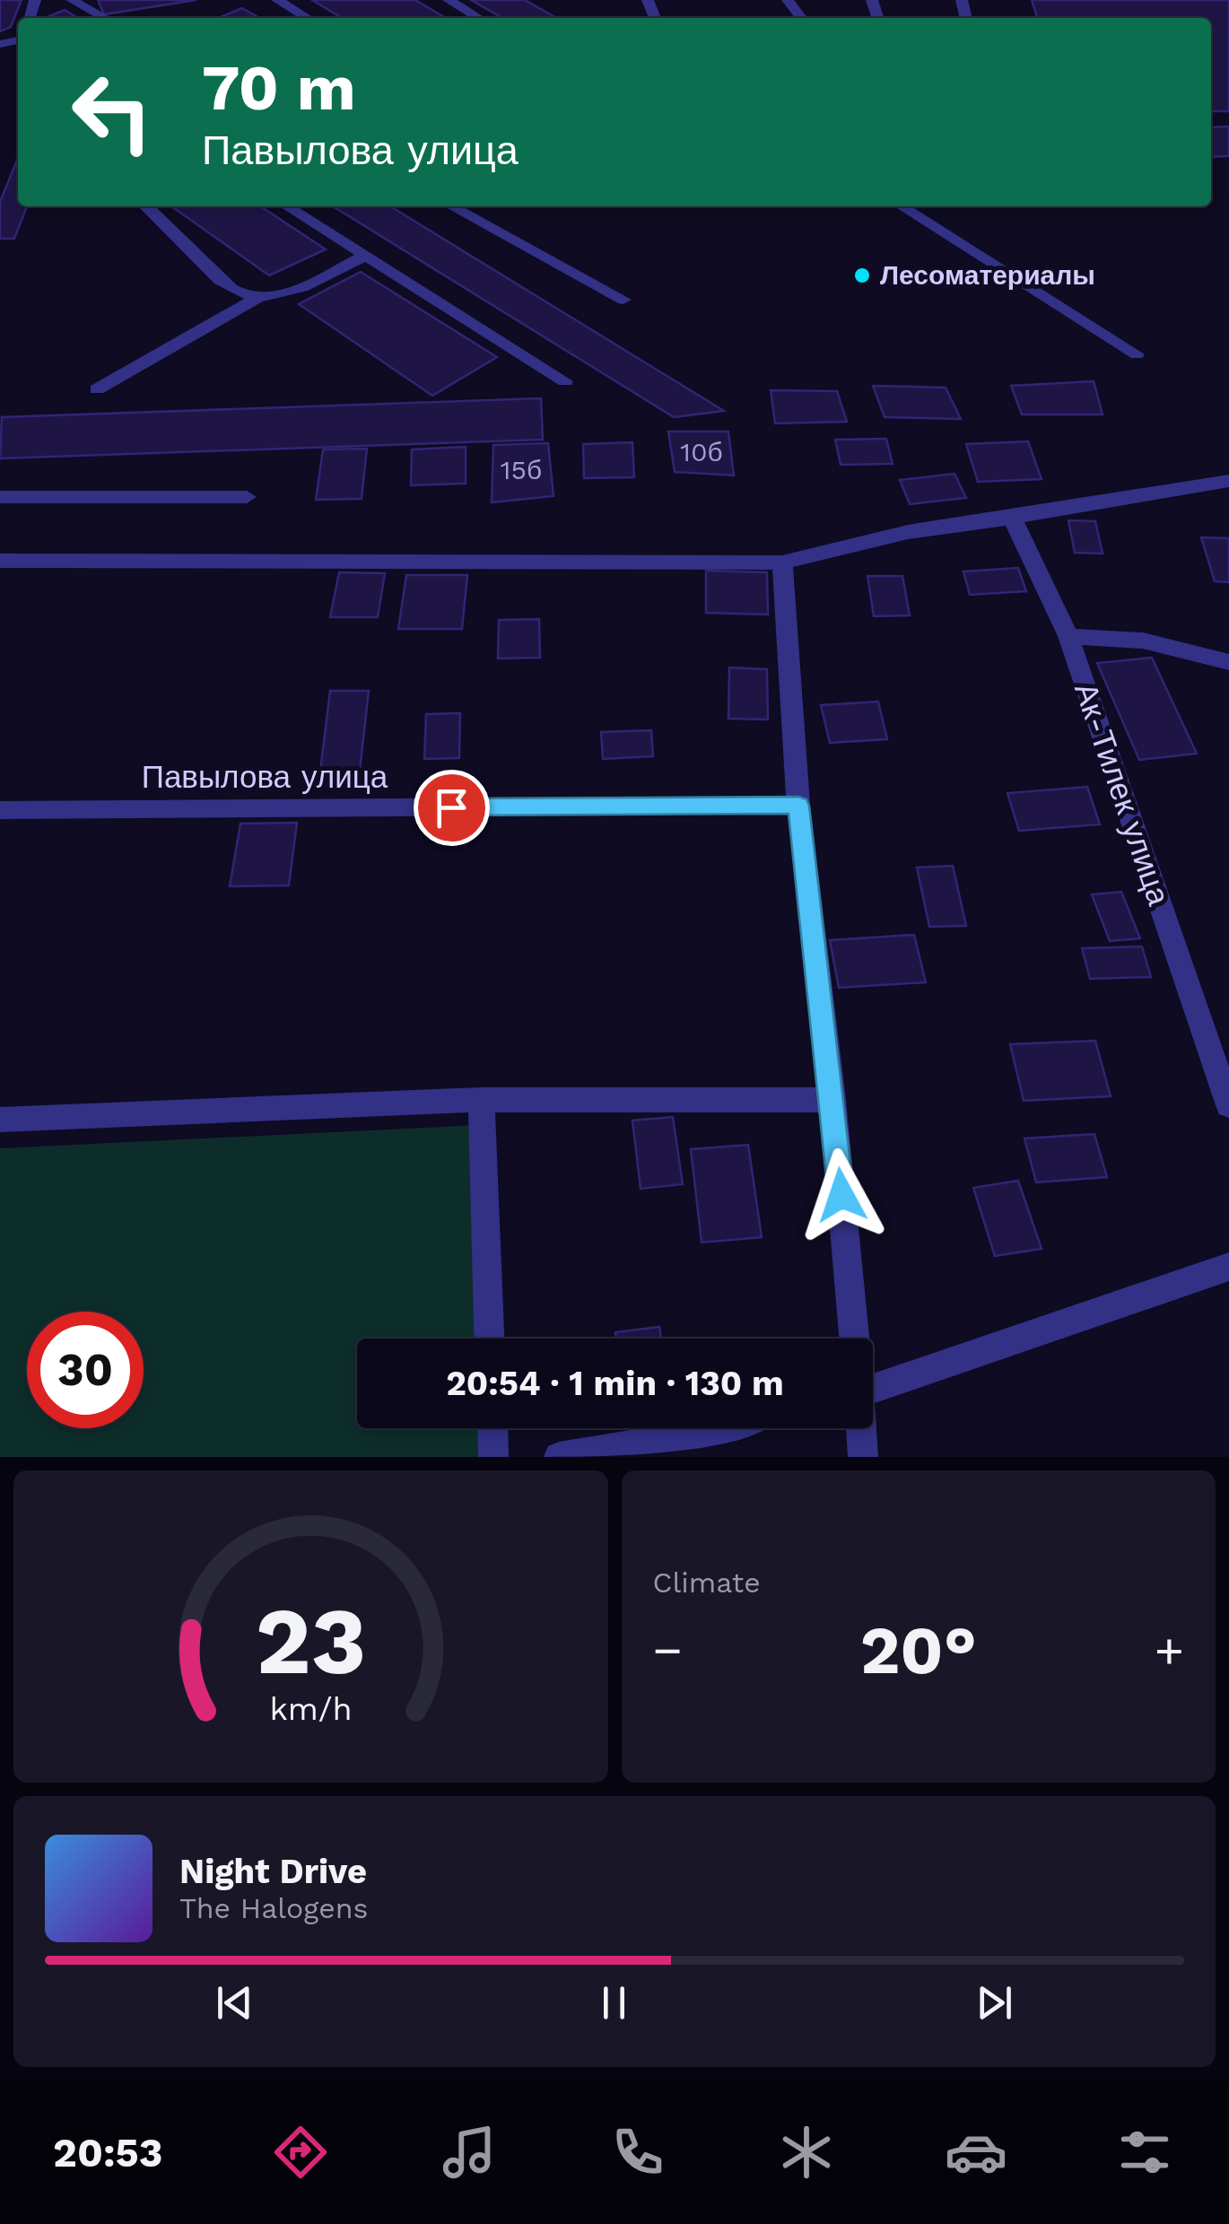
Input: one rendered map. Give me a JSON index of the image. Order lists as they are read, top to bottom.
{
  "streets": {
    "street": ["Павылова улица", "Ак-Тилек улица"]
  },
  "places": ["Лесоматериалы"],
  "house_numbers": ["10б", "15б"],
  "page": {
    "turn": ["70 m", "Павылова улица"],
    "limit": "30",
    "trip": "20:54 · 1 min · 130 m",
    "tile": "Climate",
    "heat": ["−", "20°", "+"],
    "song": ["Night Drive", "The Halogens"],
    "tabs": "20:53",
    "gauge": ["23", "km/h"]
  }
}
